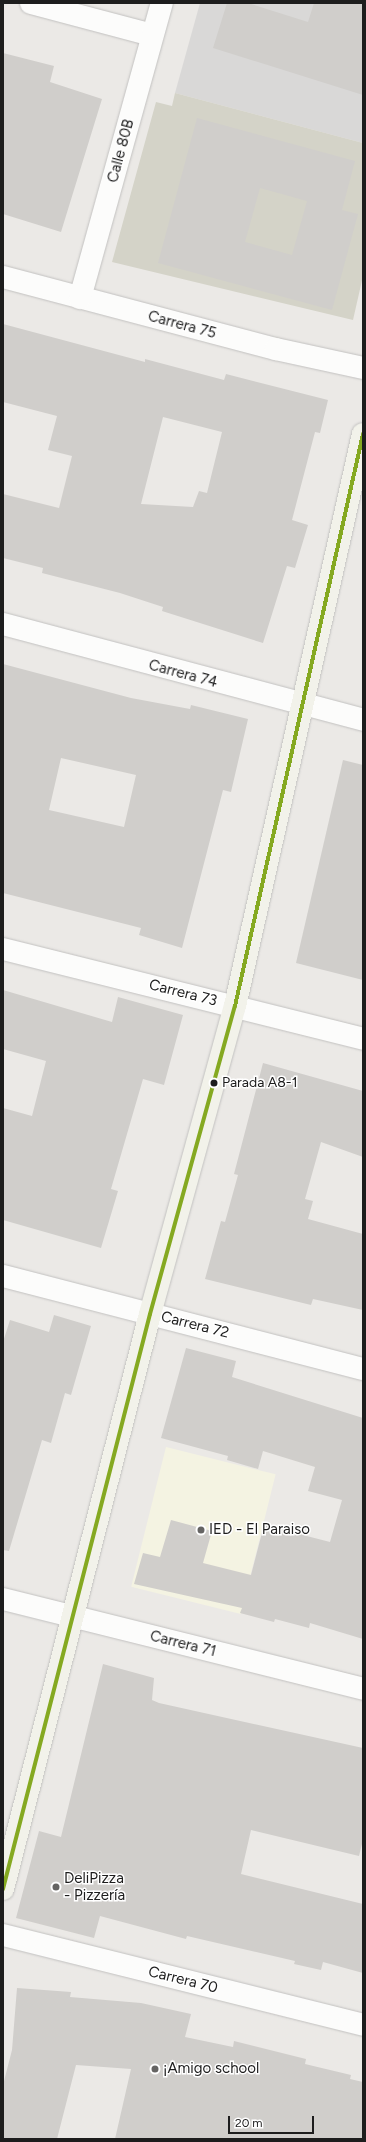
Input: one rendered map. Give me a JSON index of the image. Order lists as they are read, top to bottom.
{
  "streets": {
    "street": [
      "Calle 80B",
      "Carrera 75",
      "Carrera 74",
      "Carrera 73",
      "Carrera 72",
      "Carrera 71",
      "Carrera 70"
    ]
  },
  "crossings": [
    ["Calle 80B", "Carrera 75"]
  ],
  "places": [
    "Parada A8-1",
    "IED - El Paraiso",
    "DeliPizza - Pizzería",
    "¡Amigo school"
  ],
  "lines": ["transit line A8-1"],
  "scale_bar": "20 m"
}
